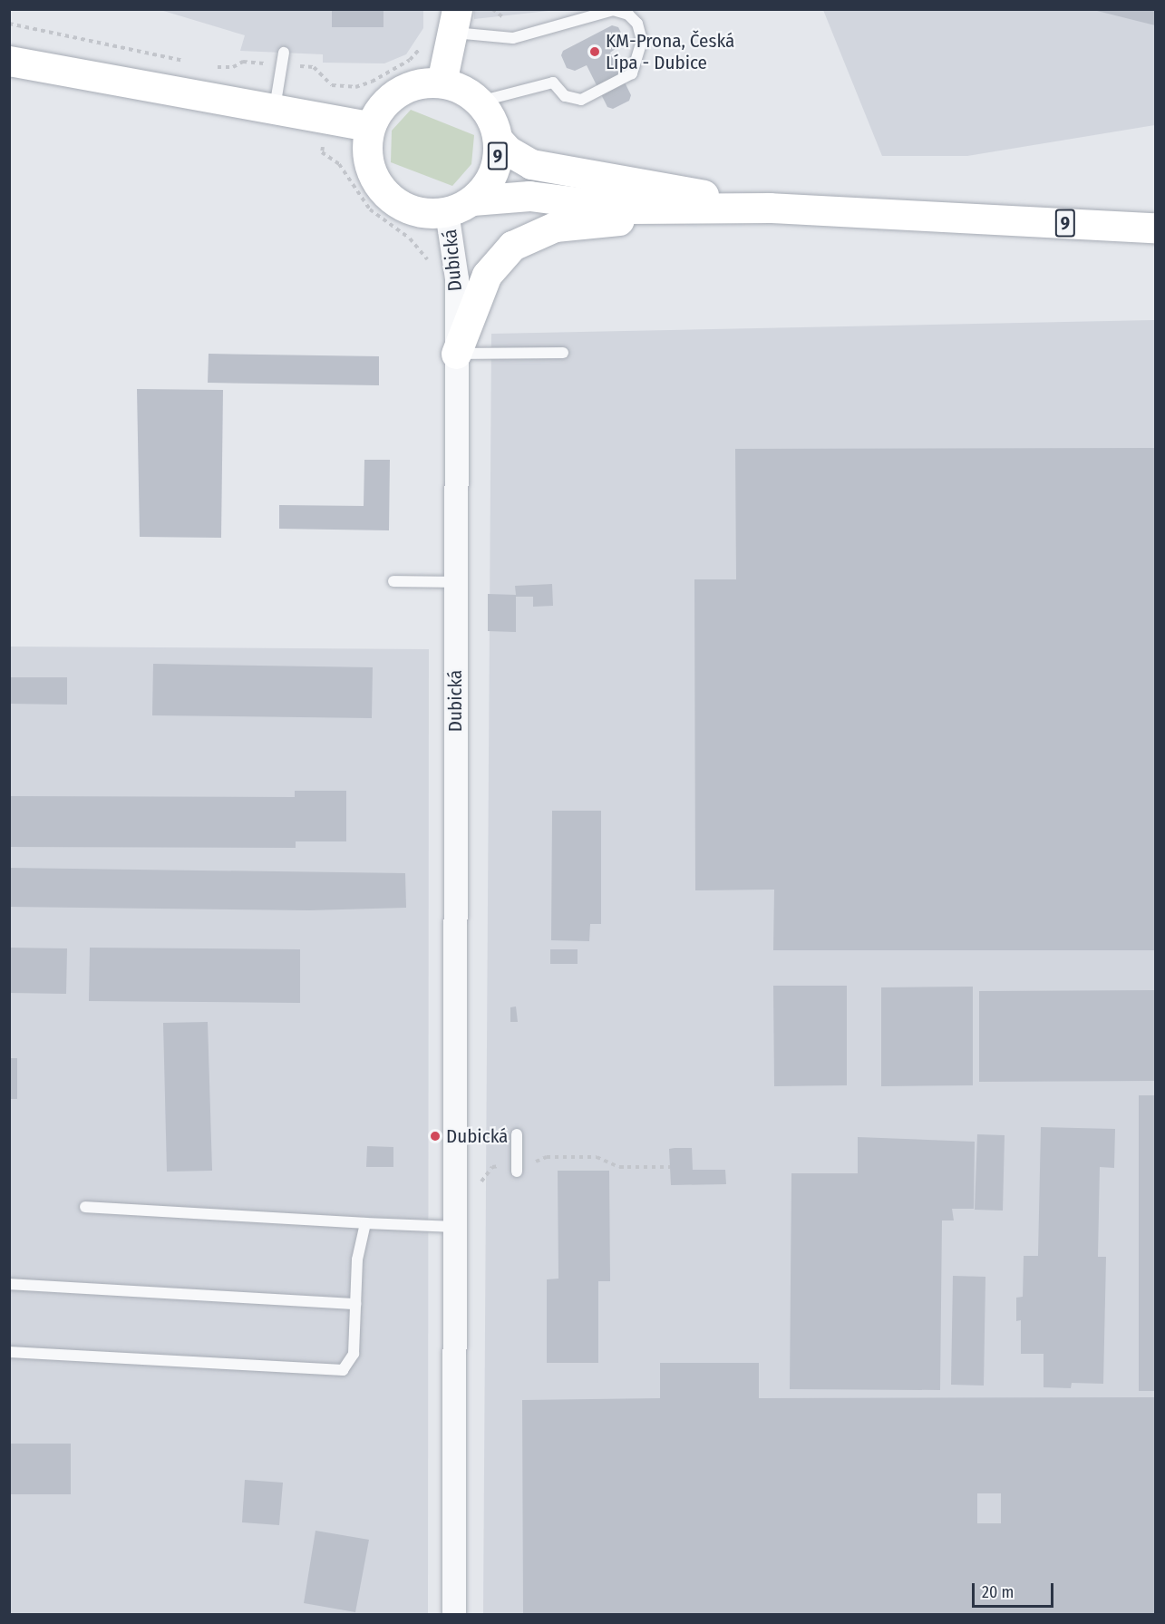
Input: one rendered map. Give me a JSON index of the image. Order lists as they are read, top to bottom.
{
  "streets": {
    "main road": ["9"],
    "street": ["Dubická"]
  },
  "crossings": [
    ["9", "Dubická"]
  ],
  "places": ["KM-Prona, Česká Lípa - Dubice", "Dubická"],
  "scale_bar": "20 m"
}
